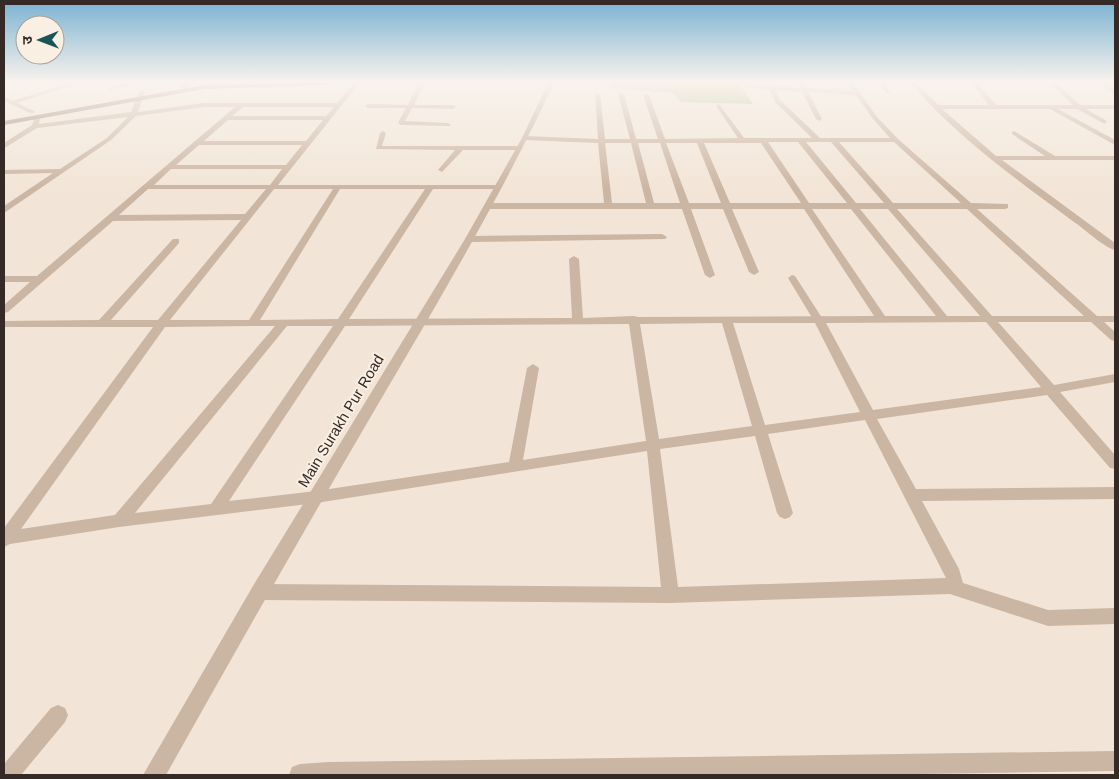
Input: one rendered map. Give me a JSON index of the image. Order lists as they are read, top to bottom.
{
  "streets": {
    "street": ["Main Surakh Pur Road"]
  },
  "north": "left"
}
